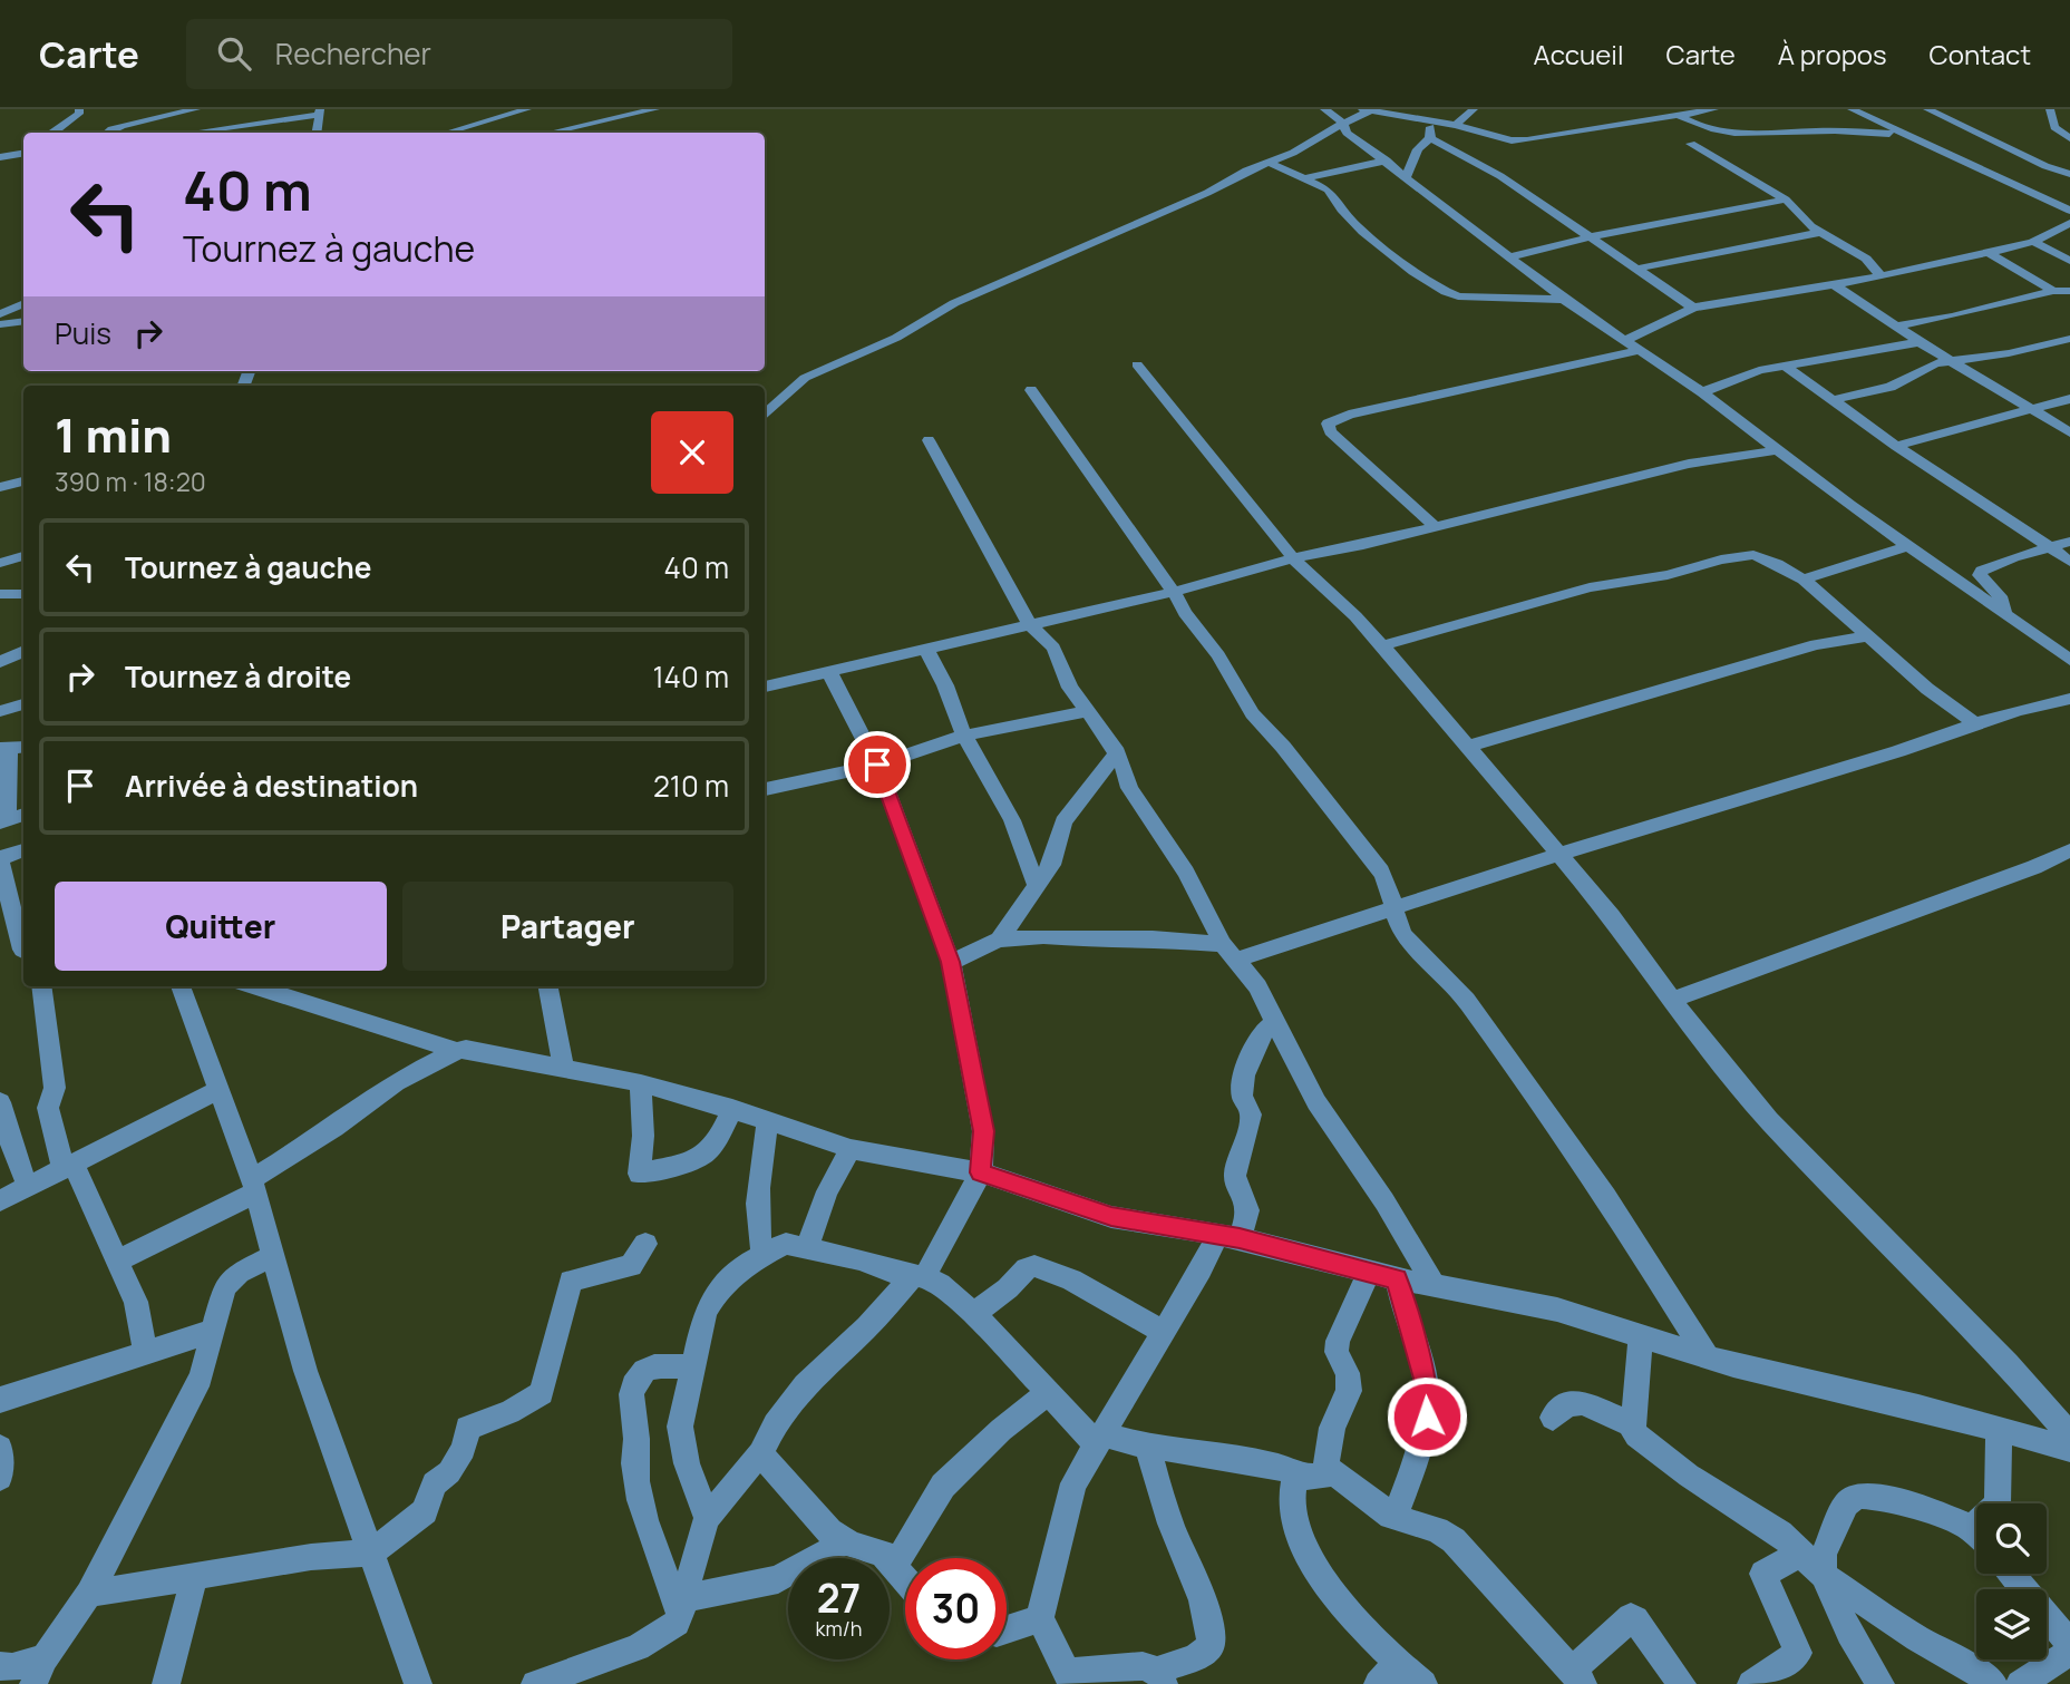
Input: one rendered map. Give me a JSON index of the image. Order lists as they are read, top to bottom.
{
  "page": {
    "header": "Carte",
    "search": "Rechercher",
    "nav": [
      "Accueil",
      "Carte",
      "À propos",
      "Contact"
    ],
    "turn": ["40 m", "Tournez à gauche"],
    "then": "Puis",
    "heading": ["1 min", "390 m · 18:20"],
    "list": [
      {
        "name": "Tournez à gauche",
        "value": "40 m"
      },
      {
        "name": "Tournez à droite",
        "value": "140 m"
      },
      {
        "name": "Arrivée à destination",
        "value": "210 m"
      }
    ],
    "buttons": ["Quitter", "Partager"],
    "speed": "27 km/h",
    "limit": "30"
  }
}
